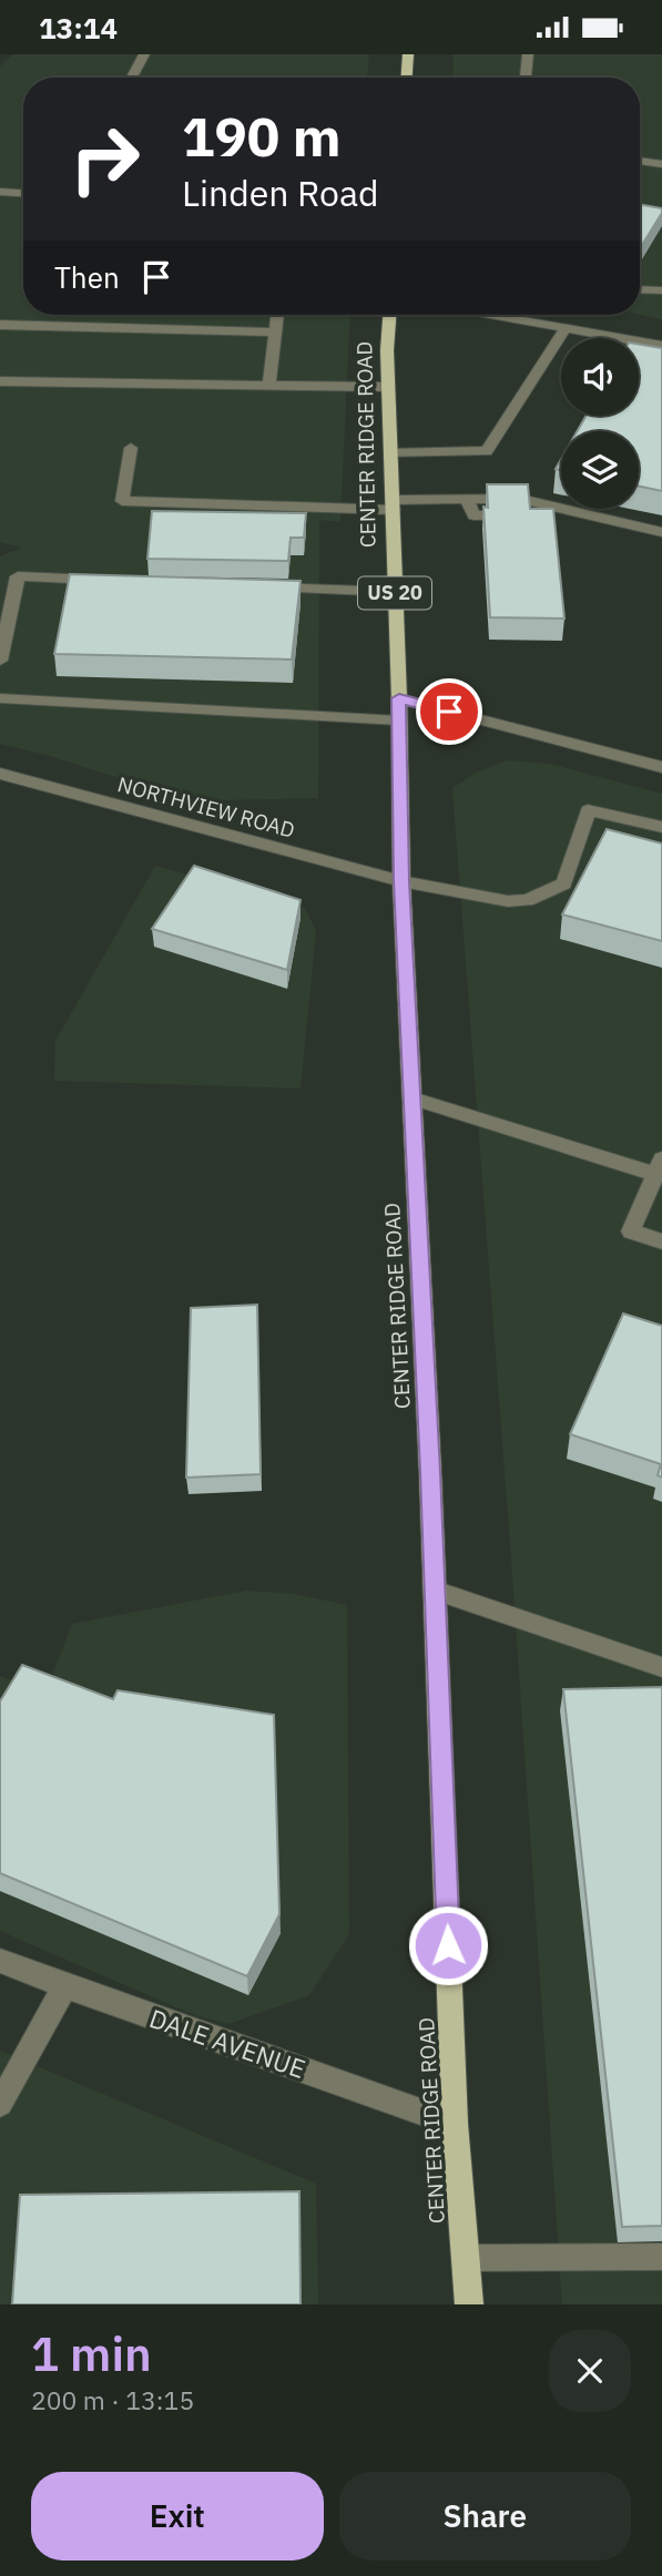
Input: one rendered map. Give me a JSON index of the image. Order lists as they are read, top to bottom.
{
  "streets": {
    "main road": ["CENTER RIDGE ROAD", "US 20"],
    "street": ["NORTHVIEW ROAD", "DALE AVENUE"]
  },
  "crossings": [
    ["CENTER RIDGE ROAD", "NORTHVIEW ROAD"],
    ["CENTER RIDGE ROAD", "DALE AVENUE"]
  ],
  "page": {
    "status": "13:14",
    "turn": ["190 m", "Linden Road"],
    "then": "Then",
    "heading": ["1 min", "200 m · 13:15"],
    "buttons": ["Exit", "Share"]
  }
}
